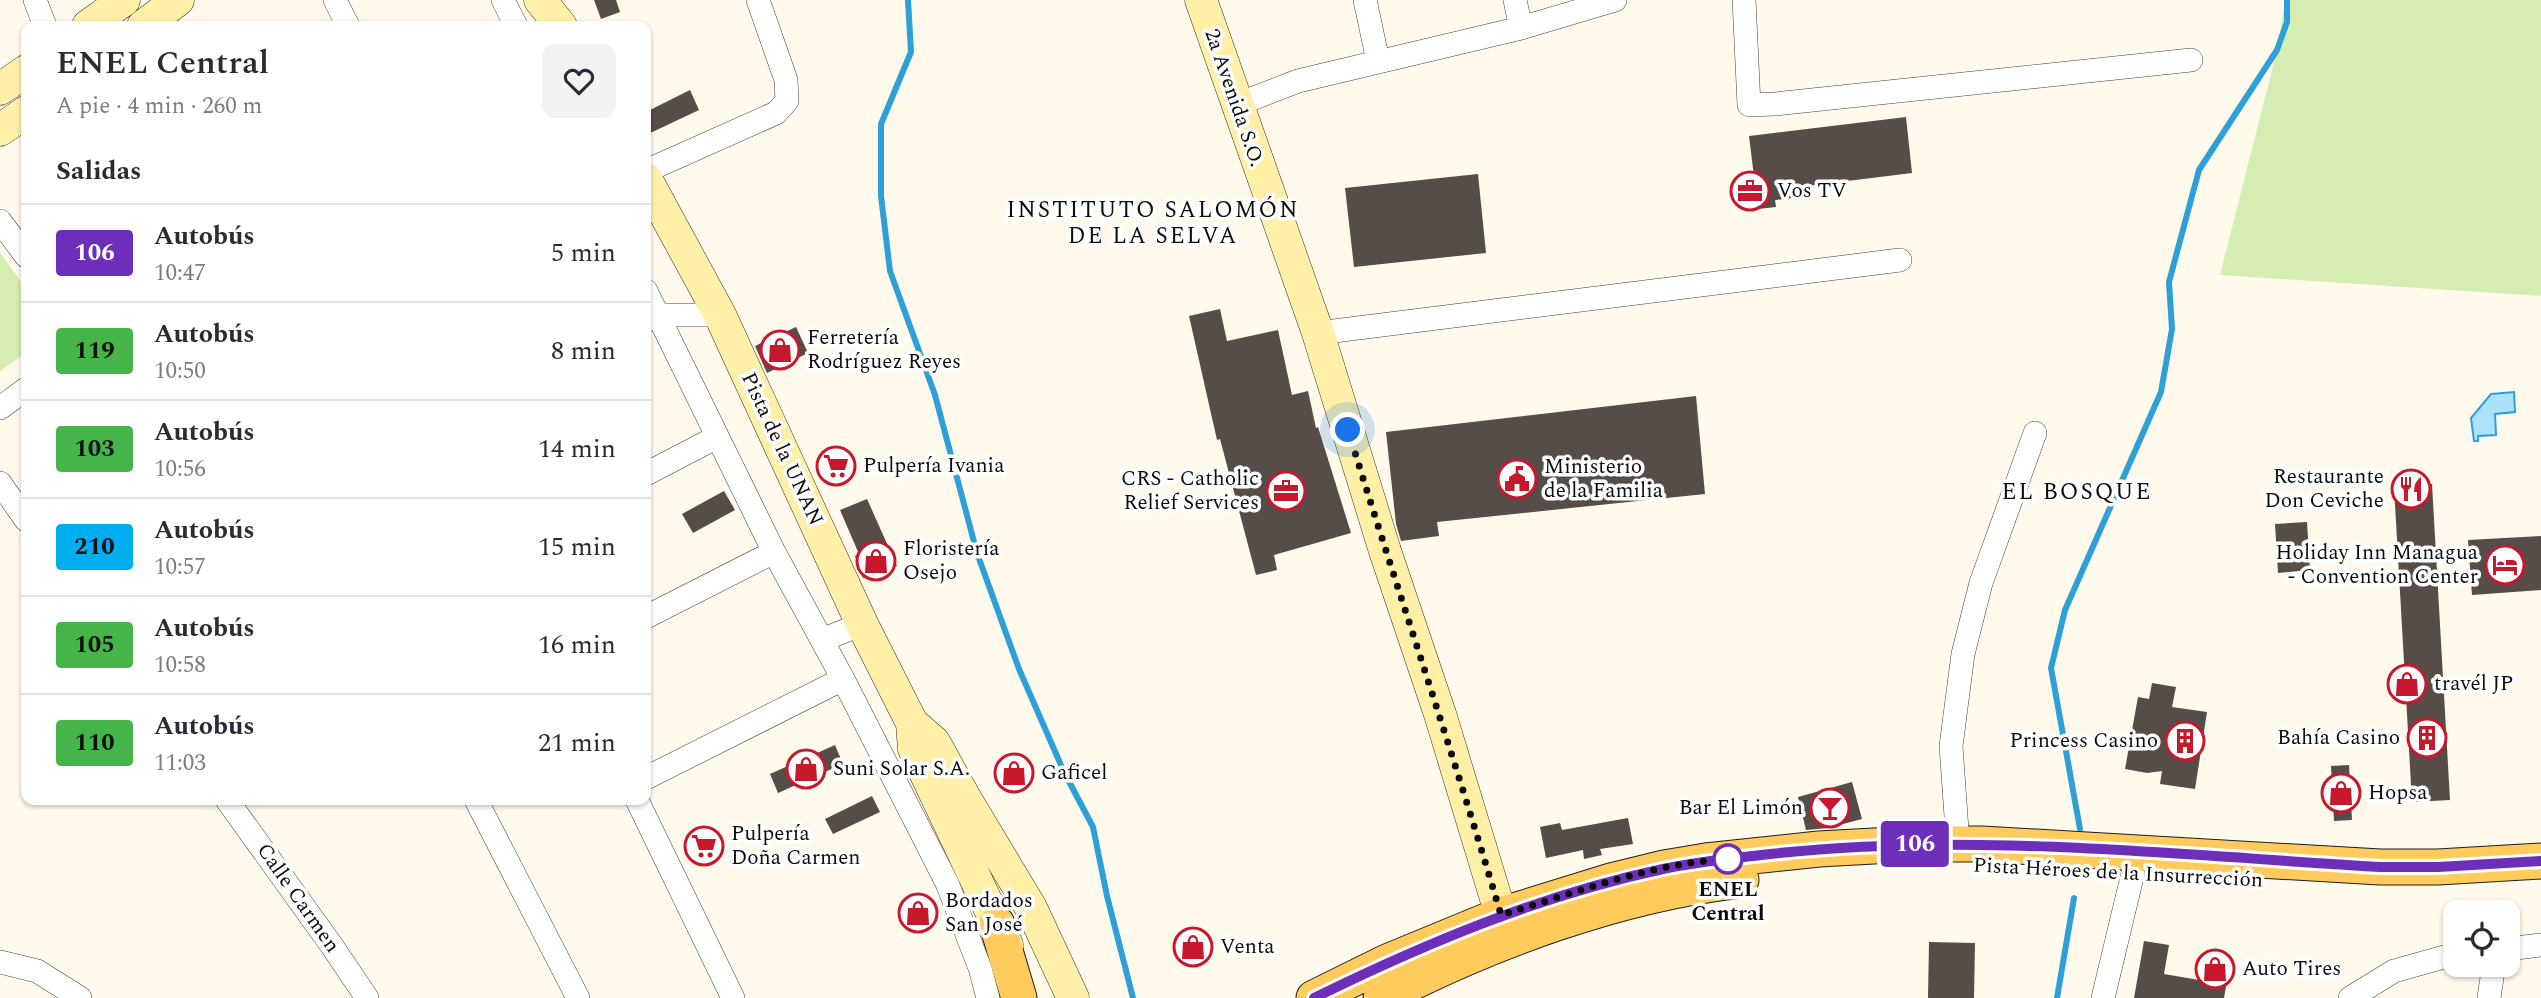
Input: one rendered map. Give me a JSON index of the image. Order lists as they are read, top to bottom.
{
  "streets": {
    "main road": ["2a Avenida S.O.", "Pista de la UNAN", "Pista Héroes de la Insurrección"],
    "street": ["Calle Carmen"]
  },
  "crossings": [
    ["2a Avenida S.O.", "Pista Héroes de la Insurrección"]
  ],
  "districts": ["INSTITUTO SALOMÓN DE LA SELVA", "EL BOSQUE"],
  "places": {
    "office": ["Vos TV", "CRS - Catholic Relief Services"],
    "shop": [
      "Ferretería Rodríguez Reyes",
      "Floristería Osejo",
      "travél JP",
      "Suni Solar S.A.",
      "Gaficel",
      "Hopsa",
      "Bordados San José",
      "Venta",
      "Auto Tires"
    ],
    "supermarket": ["Pulpería Ivania", "Pulpería Doña Carmen"],
    "public building": ["Ministerio de la Familia"],
    "restaurant": ["Restaurante Don Ceviche"],
    "hotel": ["Holiday Inn Managua - Convention Center"],
    "building": ["Bahía Casino", "Princess Casino"],
    "bar": ["Bar El Limón"],
    "other": ["ENEL Central"]
  },
  "lines": ["bus line 106"],
  "page": {
    "on_map": "106",
    "heading": [
      ["ENEL Central", "A pie · 4 min · 260 m"],
      "Salidas"
    ],
    "list": [
      {
        "mark": "106",
        "name": "Autobús",
        "note": "10:47",
        "value": "5 min"
      },
      {
        "mark": "119",
        "name": "Autobús",
        "note": "10:50",
        "value": "8 min"
      },
      {
        "mark": "103",
        "name": "Autobús",
        "note": "10:56",
        "value": "14 min"
      },
      {
        "mark": "210",
        "name": "Autobús",
        "note": "10:57",
        "value": "15 min"
      },
      {
        "mark": "105",
        "name": "Autobús",
        "note": "10:58",
        "value": "16 min"
      },
      {
        "mark": "110",
        "name": "Autobús",
        "note": "11:03",
        "value": "21 min"
      }
    ]
  }
}
